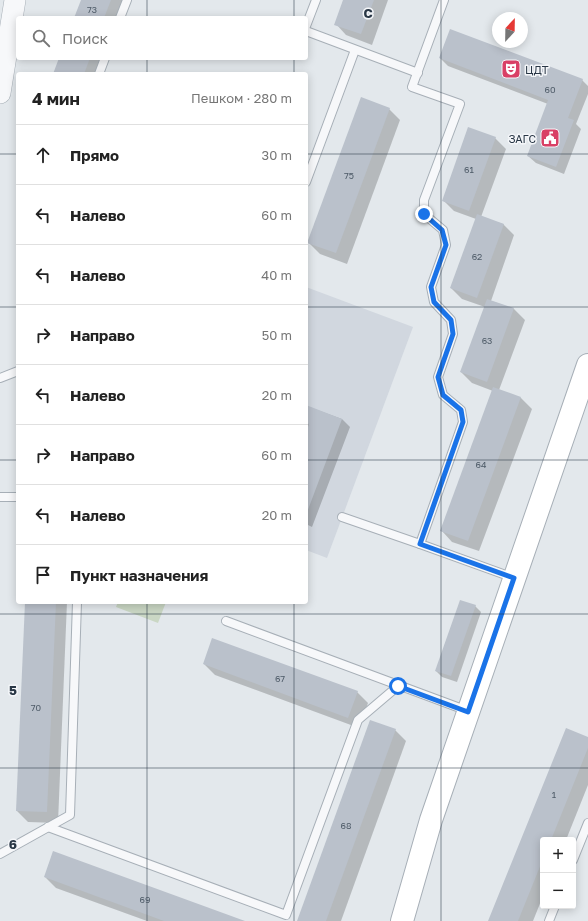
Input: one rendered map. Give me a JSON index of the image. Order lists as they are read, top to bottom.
{
  "places": {
    "theatre": ["ЦДТ"],
    "public building": ["ЗАГС"]
  },
  "house_numbers": [
    "73",
    "60",
    "61",
    "75",
    "62",
    "63",
    "64",
    "67",
    "70",
    "1",
    "68",
    "69"
  ],
  "north": "top",
  "page": {
    "search": "Поиск",
    "heading": ["4 мин", "Пешком · 280 m"],
    "list": [
      ["Прямо", "30 m"],
      ["Налево", "60 m"],
      ["Налево", "40 m"],
      ["Направо", "50 m"],
      ["Налево", "20 m"],
      ["Направо", "60 m"],
      ["Налево", "20 m"],
      "Пункт назначения"
    ],
    "map_buttons": ["+", "−"]
  },
  "grid": {
    "columns": ["C"],
    "rows": ["5", "6"]
  }
}
